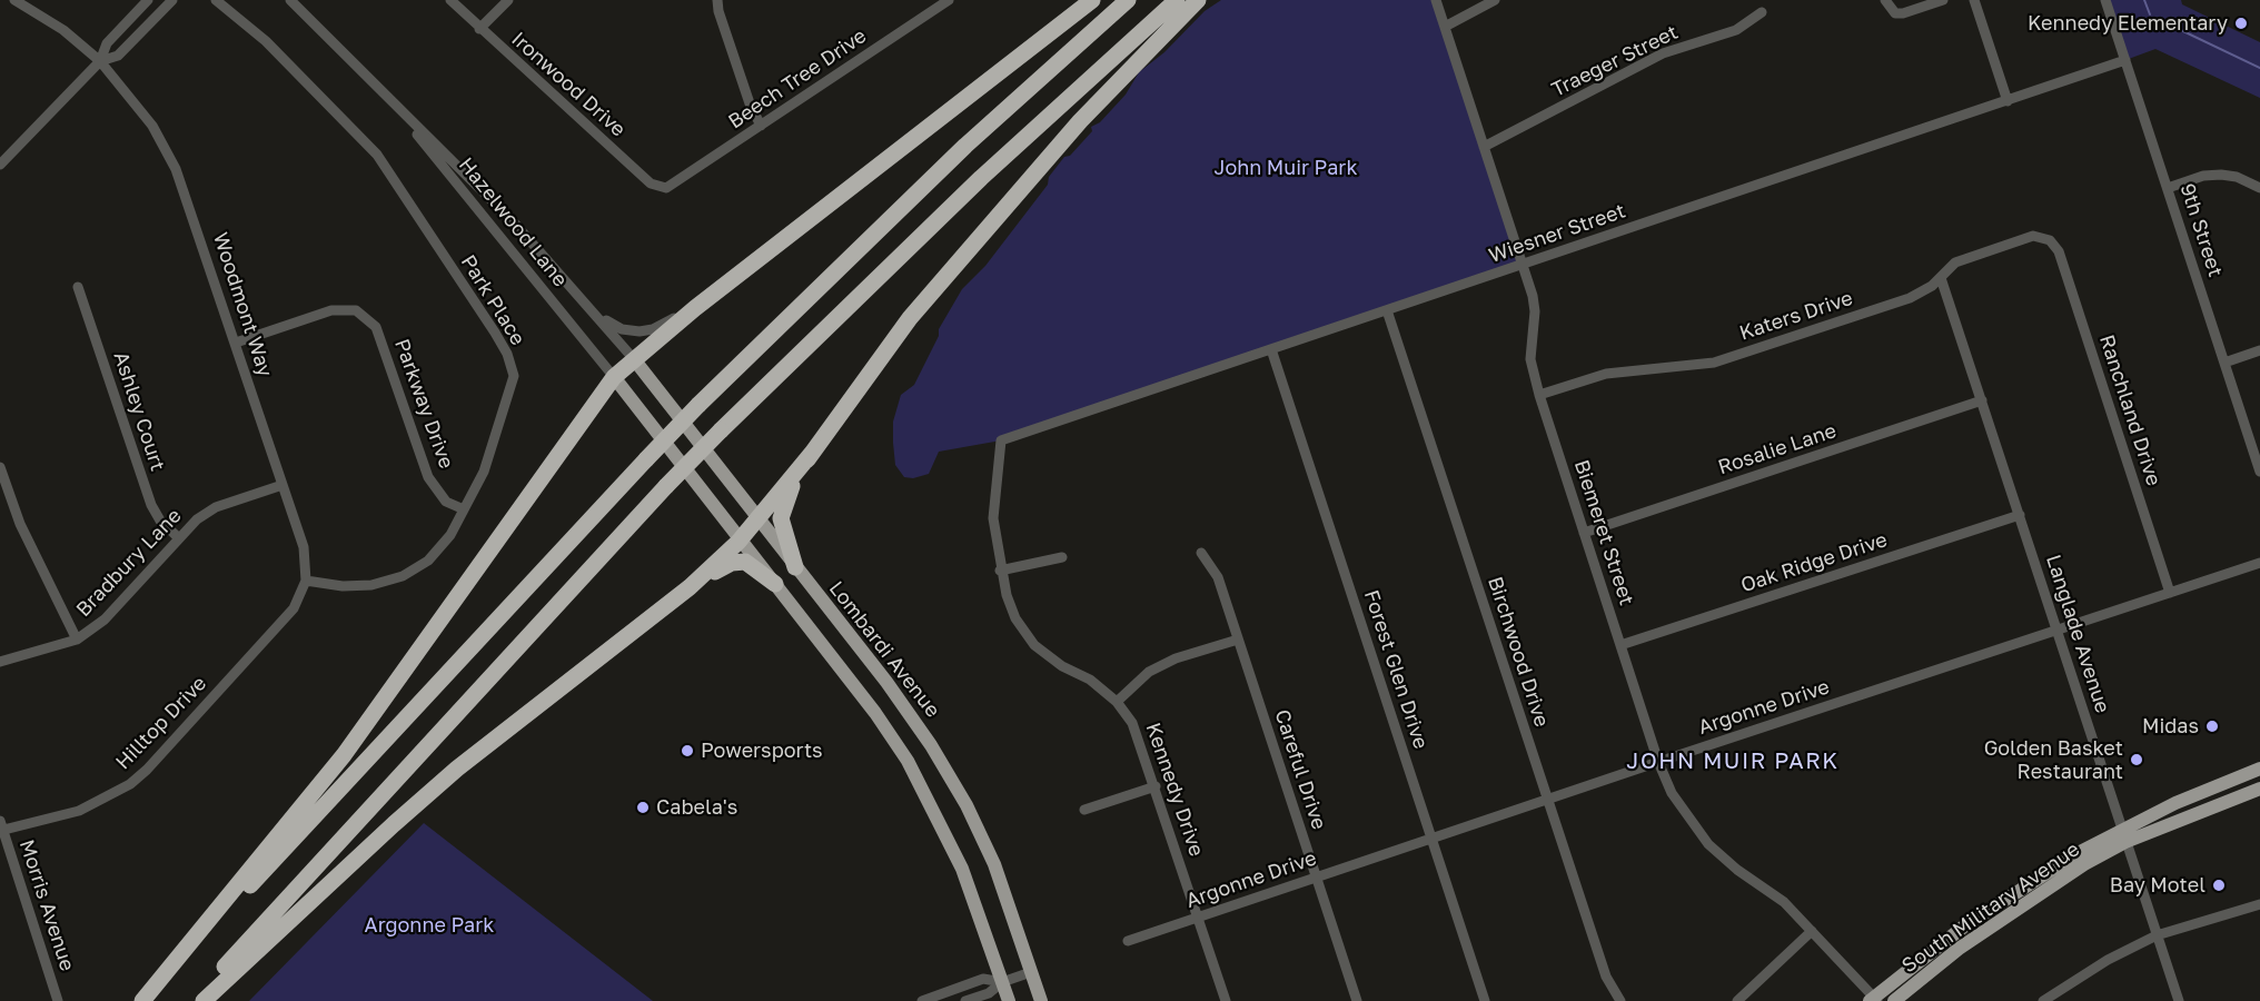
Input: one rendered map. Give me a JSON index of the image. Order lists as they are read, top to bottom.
{
  "streets": {
    "main road": ["Lombardi Avenue", "South Military Avenue"],
    "street": [
      "Traeger Street",
      "Beech Tree Drive",
      "Ironwood Drive",
      "Hazelwood Lane",
      "9th Street",
      "Wiesner Street",
      "Park Place",
      "Woodmont Way",
      "Katers Drive",
      "Parkway Drive",
      "Ranchland Drive",
      "Ashley Court",
      "Rosalie Lane",
      "Biemeret Street",
      "Bradbury Lane",
      "Oak Ridge Drive",
      "Langlade Avenue",
      "Birchwood Drive",
      "Forest Glen Drive",
      "Argonne Drive",
      "Hilltop Drive",
      "Careful Drive",
      "Kennedy Drive",
      "Morris Avenue"
    ]
  },
  "crossings": [
    ["Traeger Street", "Biemeret Street"],
    ["Beech Tree Drive", "Ironwood Drive"],
    ["Hazelwood Lane", "Lombardi Avenue"],
    ["9th Street", "Wiesner Street"],
    ["Wiesner Street", "Biemeret Street"],
    ["Wiesner Street", "Birchwood Drive"],
    ["Wiesner Street", "Forest Glen Drive"],
    ["Wiesner Street", "Kennedy Drive"],
    ["Park Place", "Woodmont Way"],
    ["Park Place", "Parkway Drive"],
    ["Park Place", "Hilltop Drive"],
    ["Woodmont Way", "Parkway Drive"],
    ["Woodmont Way", "Bradbury Lane"],
    ["Woodmont Way", "Hilltop Drive"],
    ["Katers Drive", "Ranchland Drive"],
    ["Katers Drive", "Biemeret Street"],
    ["Katers Drive", "Langlade Avenue"],
    ["Ranchland Drive", "Argonne Drive"],
    ["Ashley Court", "Bradbury Lane"],
    ["Rosalie Lane", "Biemeret Street"],
    ["Rosalie Lane", "Langlade Avenue"],
    ["Biemeret Street", "Oak Ridge Drive"],
    ["Biemeret Street", "Argonne Drive"],
    ["Biemeret Street", "South Military Avenue"],
    ["Oak Ridge Drive", "Langlade Avenue"],
    ["Langlade Avenue", "Argonne Drive"],
    ["Langlade Avenue", "South Military Avenue"],
    ["Birchwood Drive", "Argonne Drive"],
    ["Forest Glen Drive", "Argonne Drive"],
    ["Argonne Drive", "Careful Drive"],
    ["Argonne Drive", "Kennedy Drive"],
    ["Hilltop Drive", "Morris Avenue"]
  ],
  "districts": ["JOHN MUIR PARK"],
  "parks": ["John Muir Park", "Argonne Park"],
  "places": [
    "Kennedy Elementary",
    "Midas",
    "Powersports",
    "Golden Basket Restaurant",
    "Cabela's",
    "Bay Motel"
  ]
}
